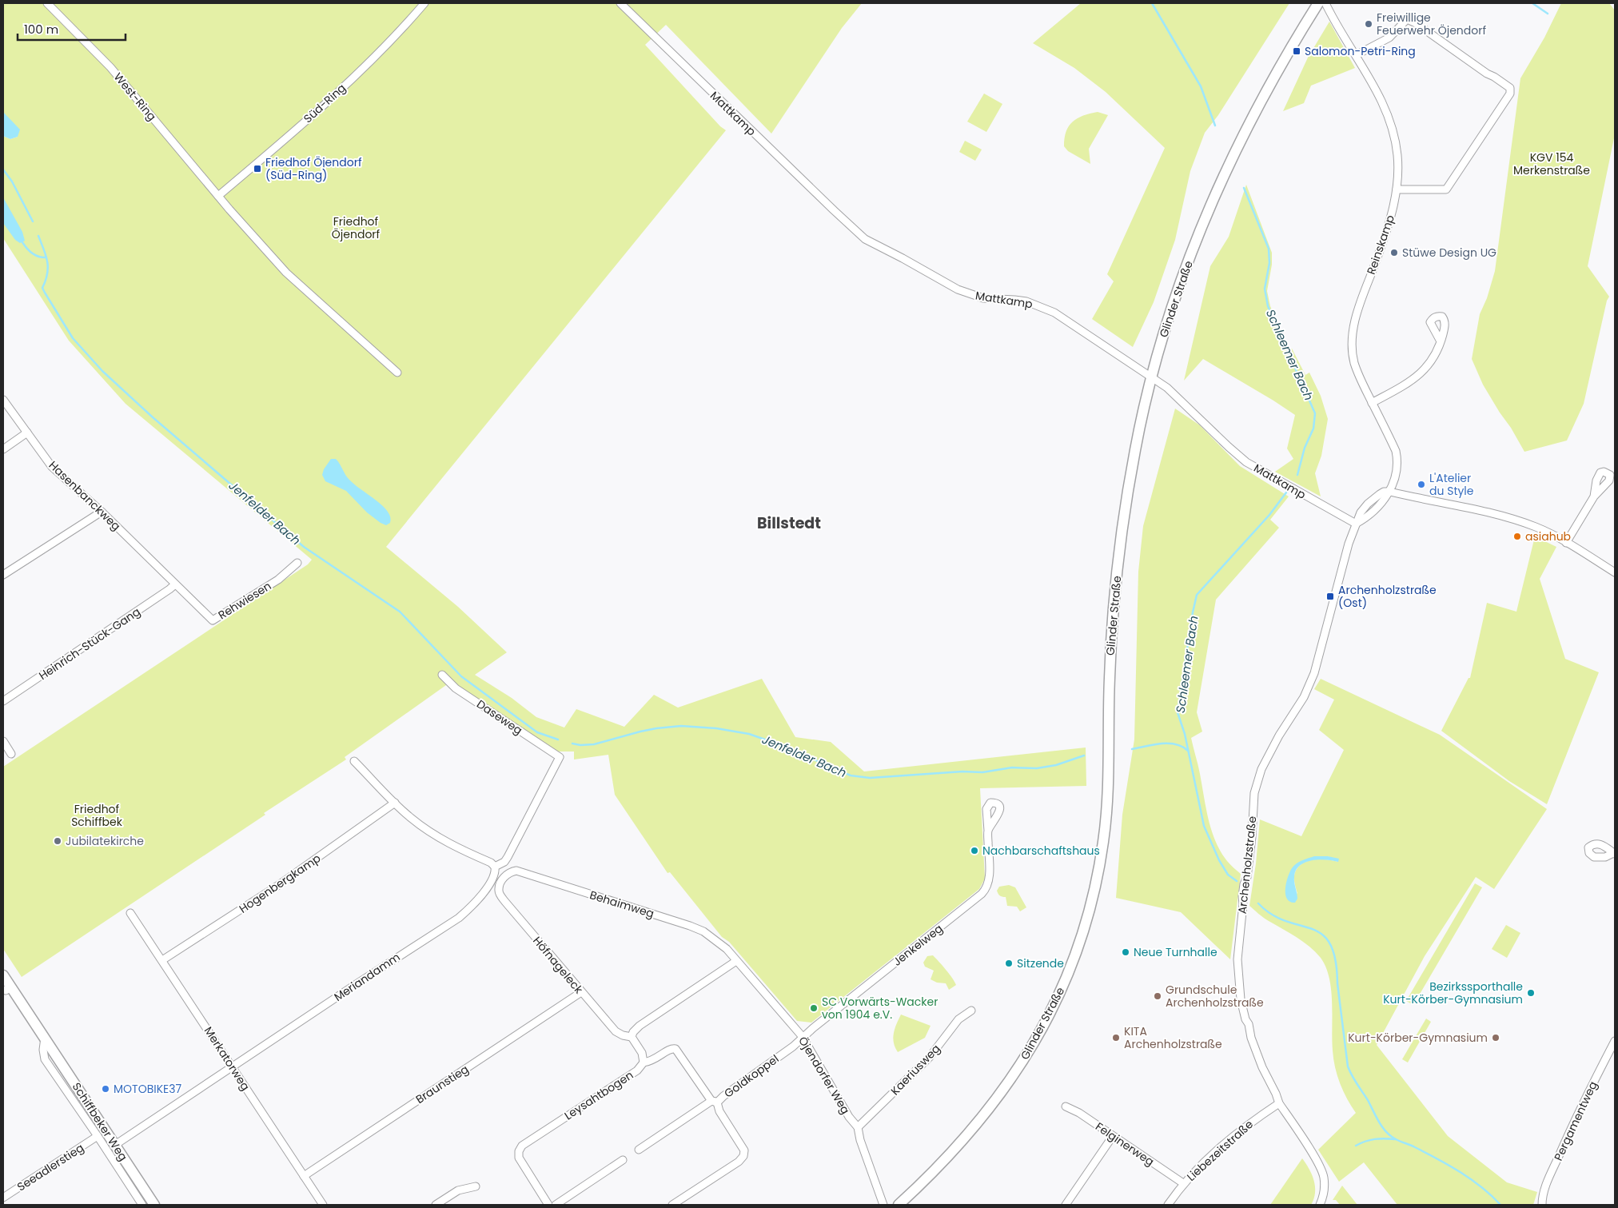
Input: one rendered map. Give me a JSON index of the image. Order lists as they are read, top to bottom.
{
  "streets": {
    "main road": ["Glinder Straße", "Schiffbeker Weg"],
    "street": [
      "West-Ring",
      "Süd-Ring",
      "Mattkamp",
      "Reinskamp",
      "Hasenbanckweg",
      "Rehwiesen",
      "Heinrich-Stück-Gang",
      "Daseweg",
      "Archenholzstraße",
      "Hogenbergkamp",
      "Behaimweg",
      "Jenkelweg",
      "Höfnageleck",
      "Meriandamm",
      "Merkatorweg",
      "Kaeriusweg",
      "Öjendorfer Weg",
      "Goldkoppel",
      "Braunstieg",
      "Leysahtbogen",
      "Pergamentweg",
      "Felginerweg",
      "Liebezeitstraße",
      "Seeadlerstieg"
    ]
  },
  "crossings": [
    ["West-Ring", "Süd-Ring"],
    ["Mattkamp", "Glinder Straße"],
    ["Mattkamp", "Archenholzstraße"],
    ["Reinskamp", "Archenholzstraße"],
    ["Hasenbanckweg", "Rehwiesen"],
    ["Hasenbanckweg", "Heinrich-Stück-Gang"],
    ["Rehwiesen", "Heinrich-Stück-Gang"],
    ["Daseweg", "Meriandamm"],
    ["Archenholzstraße", "Liebezeitstraße"],
    ["Hogenbergkamp", "Merkatorweg"],
    ["Behaimweg", "Höfnageleck"],
    ["Behaimweg", "Öjendorfer Weg"],
    ["Jenkelweg", "Öjendorfer Weg"],
    ["Jenkelweg", "Goldkoppel"],
    ["Höfnageleck", "Braunstieg"],
    ["Meriandamm", "Merkatorweg"],
    ["Meriandamm", "Schiffbeker Weg"],
    ["Merkatorweg", "Braunstieg"],
    ["Kaeriusweg", "Öjendorfer Weg"],
    ["Öjendorfer Weg", "Goldkoppel"],
    ["Goldkoppel", "Leysahtbogen"],
    ["Schiffbeker Weg", "Seeadlerstieg"],
    ["Felginerweg", "Liebezeitstraße"]
  ],
  "districts": ["Billstedt"],
  "water": ["Schleemer Bach", "Jenfelder Bach"],
  "parks": ["KGV 154 Merkenstraße", "Friedhof Öjendorf", "Friedhof Schiffbek"],
  "places": {
    "other": [
      "Freiwillige Feuerwehr Öjendorf",
      "Stüwe Design UG",
      "L'Atelier du Style",
      "asiahub",
      "Jubilatekirche",
      "Nachbarschaftshaus",
      "Neue Turnhalle",
      "Sitzende",
      "Bezirkssporthalle Kurt-Körber-Gymnasium",
      "Grundschule Archenholzstraße",
      "SC Vorwärts-Wacker von 1904 e.V.",
      "KITA Archenholzstraße",
      "Kurt-Körber-Gymnasium",
      "MOTOBIKE37"
    ],
    "transit": ["Salomon-Petri-Ring", "Friedhof Öjendorf (Süd-Ring)", "Archenholzstraße (Ost)"]
  },
  "scale_bar": "100 m"
}
